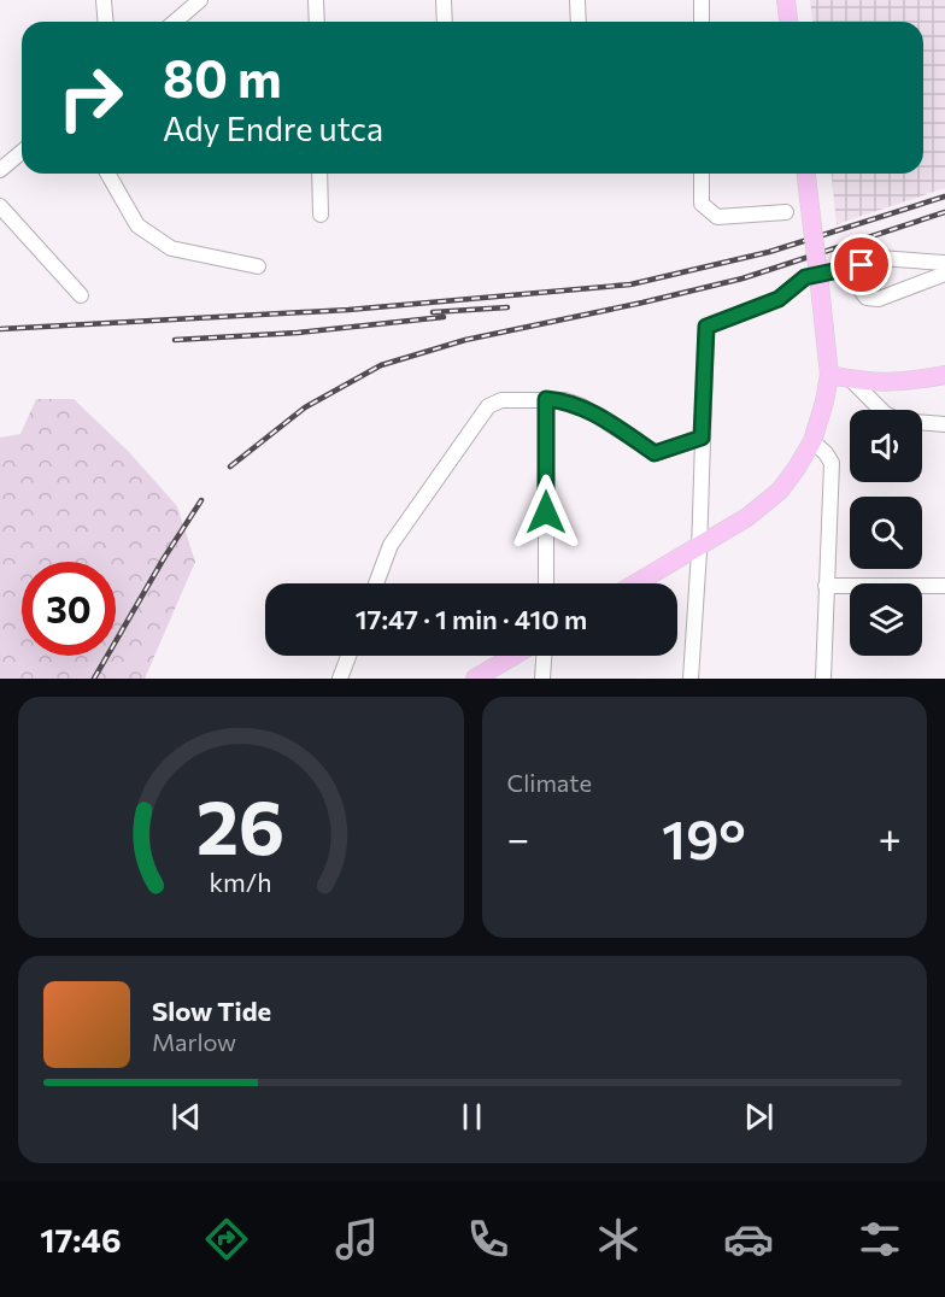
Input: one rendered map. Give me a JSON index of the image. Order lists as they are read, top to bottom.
{
  "page": {
    "turn": ["80 m", "Ady Endre utca"],
    "limit": "30",
    "trip": "17:47 · 1 min · 410 m",
    "tile": "Climate",
    "heat": ["−", "19°", "+"],
    "song": ["Slow Tide", "Marlow"],
    "tabs": "17:46",
    "gauge": ["26", "km/h"]
  }
}
